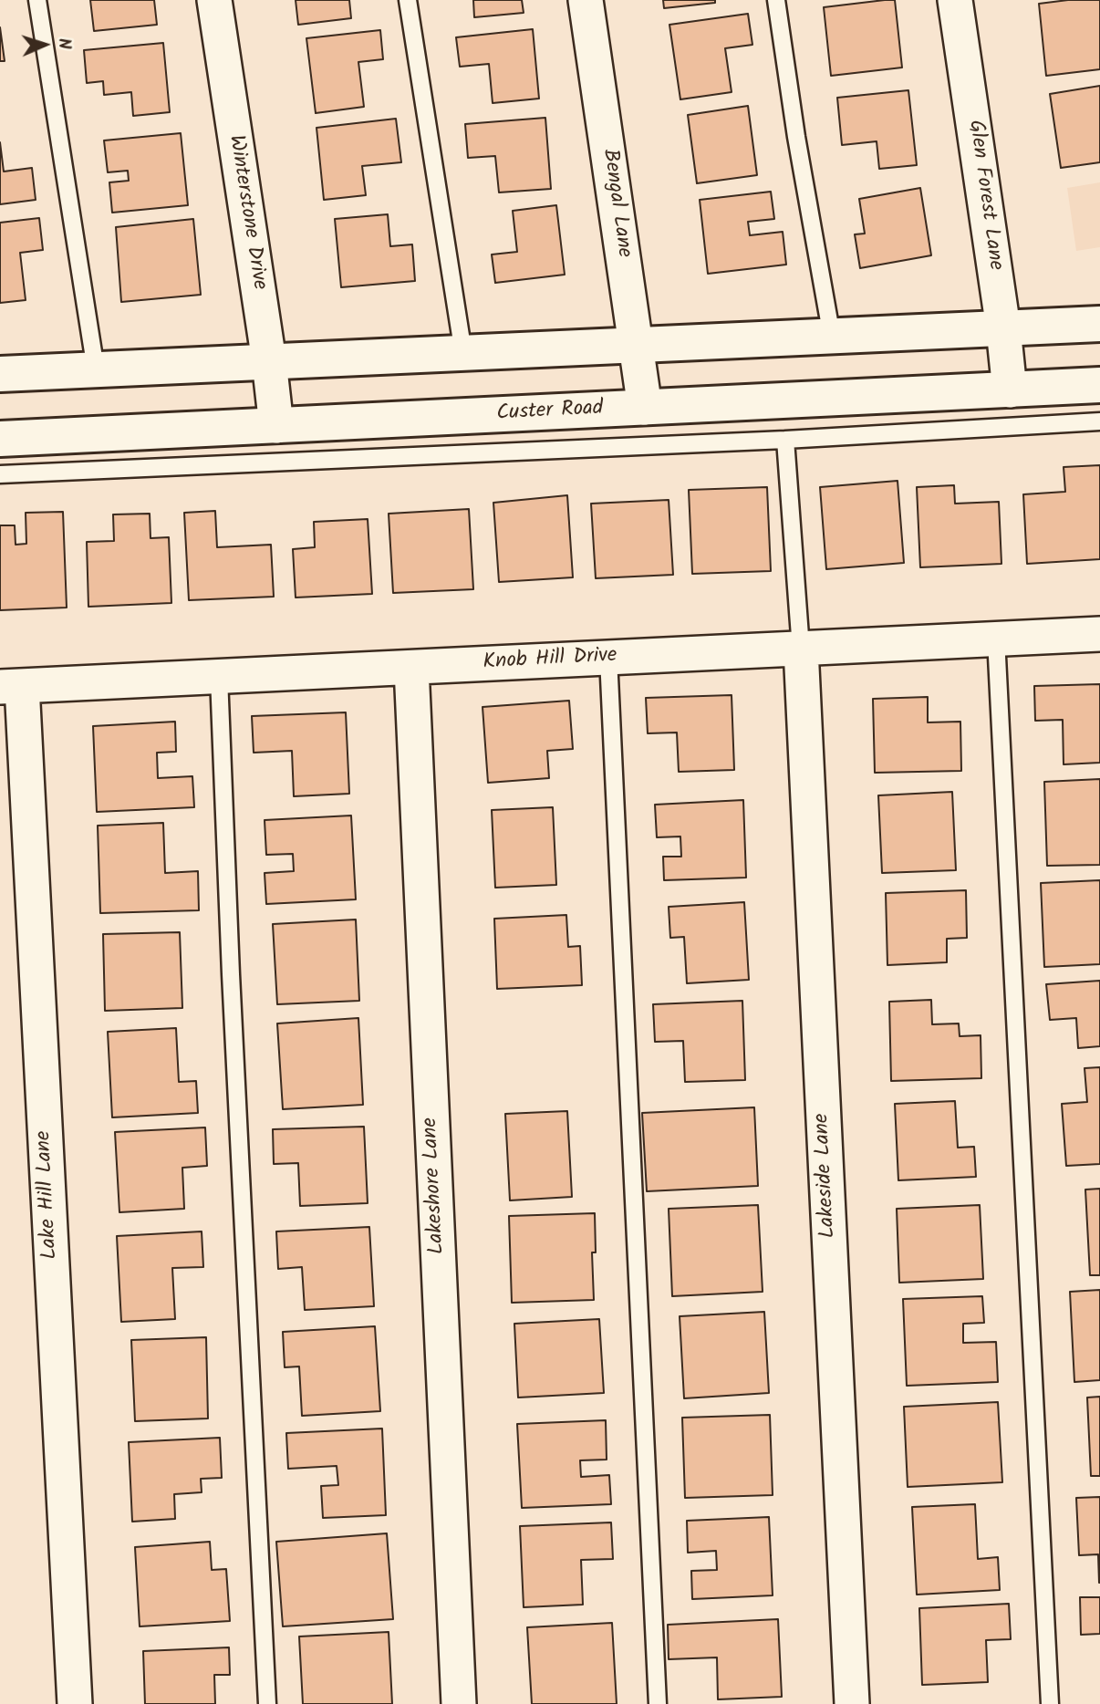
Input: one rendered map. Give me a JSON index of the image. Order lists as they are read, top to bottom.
{
  "streets": {
    "main road": ["Custer Road"],
    "street": [
      "Glen Forest Lane",
      "Bengal Lane",
      "Winterstone Drive",
      "Knob Hill Drive",
      "Lakeside Lane",
      "Lakeshore Lane",
      "Lake Hill Lane"
    ]
  },
  "crossings": [
    ["Glen Forest Lane", "Custer Road"],
    ["Bengal Lane", "Custer Road"],
    ["Winterstone Drive", "Custer Road"],
    ["Knob Hill Drive", "Lakeside Lane"],
    ["Knob Hill Drive", "Lakeshore Lane"],
    ["Knob Hill Drive", "Lake Hill Lane"]
  ],
  "north": "right"
}
